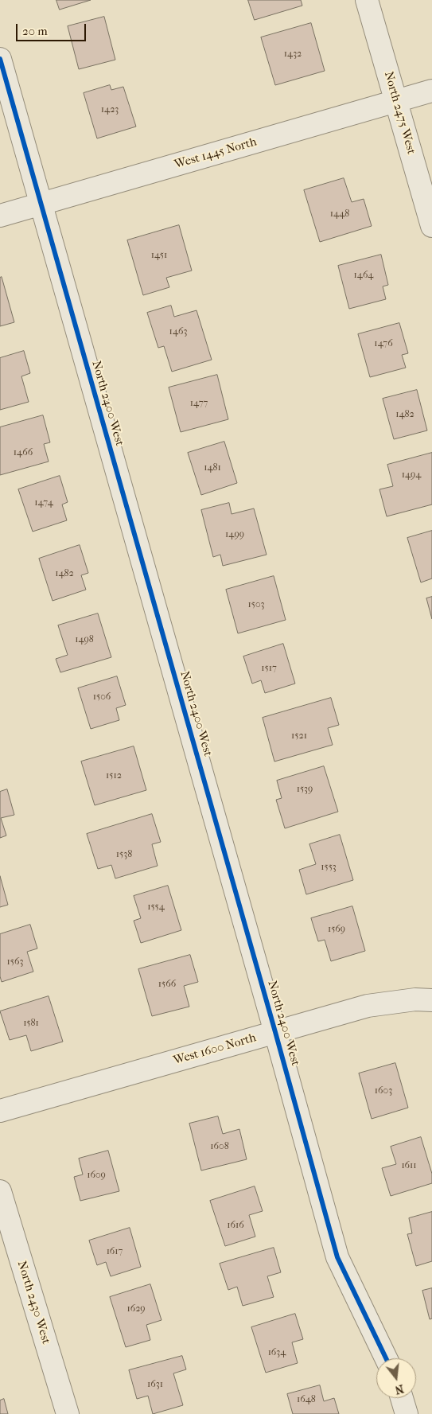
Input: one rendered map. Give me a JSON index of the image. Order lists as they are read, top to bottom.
{
  "streets": {
    "street": [
      "North 2475 West",
      "West 1445 North",
      "North 2400 West",
      "West 1600 North",
      "North 2430 West"
    ]
  },
  "crossings": [
    ["North 2475 West", "West 1445 North"],
    ["West 1445 North", "North 2400 West"],
    ["North 2400 West", "West 1600 North"]
  ],
  "house_numbers": [
    "1432",
    "1423",
    "1448",
    "1451",
    "1464",
    "1463",
    "1476",
    "1477",
    "1482",
    "1466",
    "1481",
    "1494",
    "1474",
    "1499",
    "1482",
    "1503",
    "1498",
    "1517",
    "1506",
    "1521",
    "1512",
    "1539",
    "1538",
    "1553",
    "1554",
    "1569",
    "1563",
    "1566",
    "1581",
    "1603",
    "1608",
    "1611",
    "1609",
    "1616",
    "1617",
    "1629",
    "1634",
    "1631",
    "1648"
  ],
  "scale_bar": "20 m",
  "north": "bottom"
}
